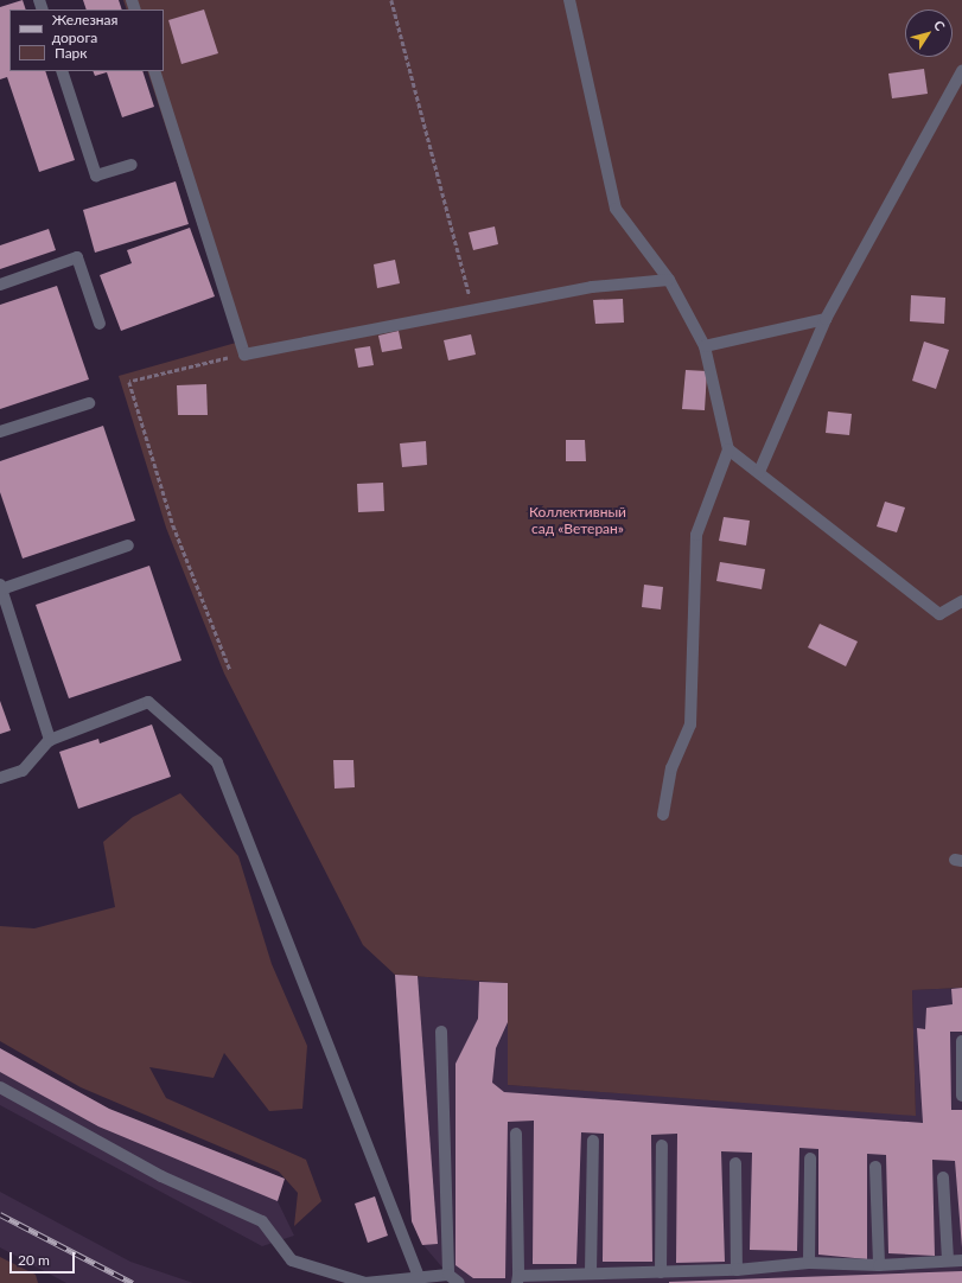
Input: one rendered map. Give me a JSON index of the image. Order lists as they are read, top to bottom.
{
  "parks": ["Коллективный сад «Ветеран»"],
  "legend": ["Железная дорога", "Парк"],
  "scale_bar": "20 m",
  "north": "top right"
}
